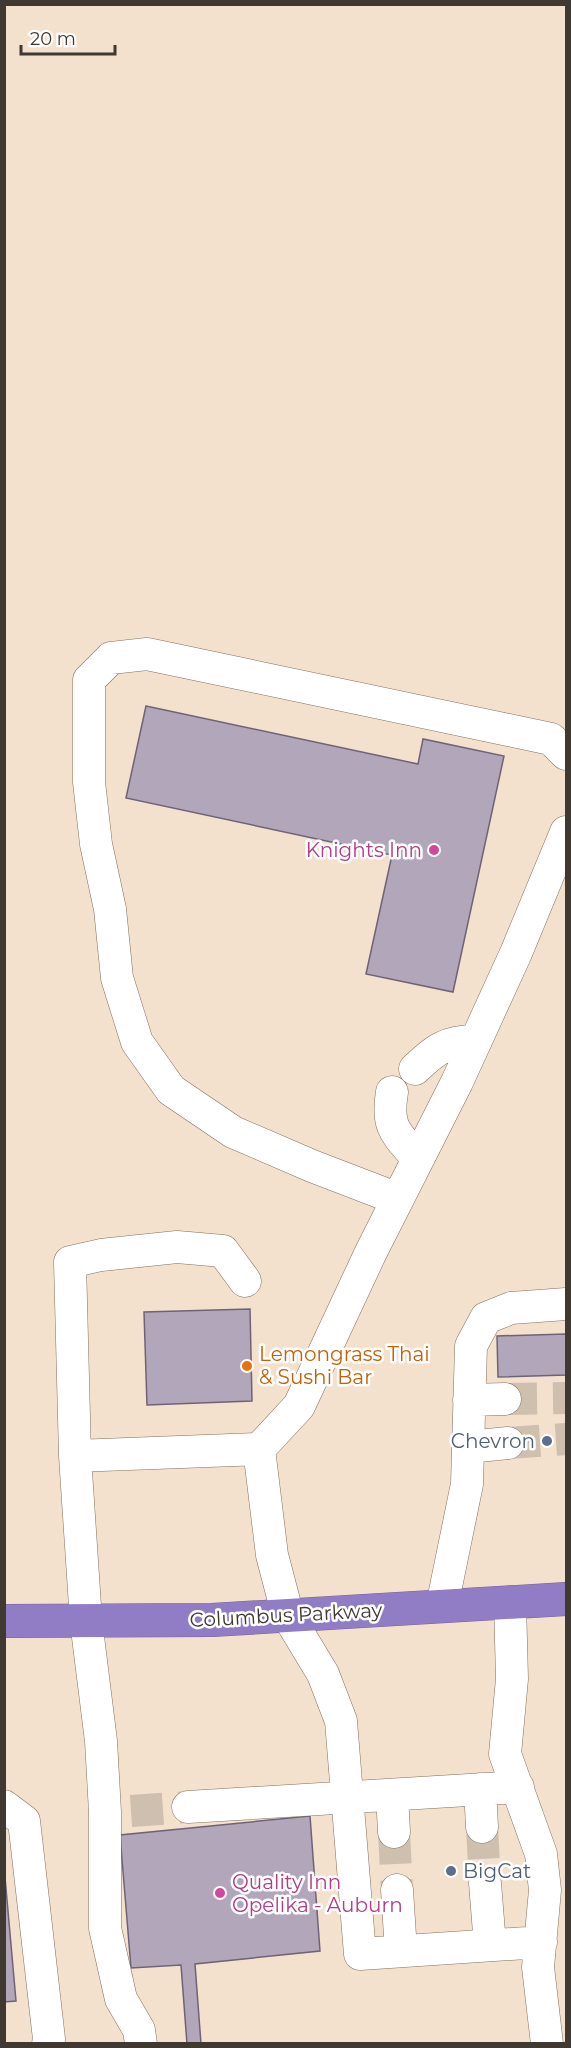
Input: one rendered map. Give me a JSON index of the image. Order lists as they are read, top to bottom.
{
  "streets": {
    "highway": ["Columbus Parkway"]
  },
  "places": [
    "Knights Inn",
    "Lemongrass Thai & Sushi Bar",
    "Chevron",
    "BigCat",
    "Quality Inn Opelika - Auburn"
  ],
  "scale_bar": "20 m"
}
